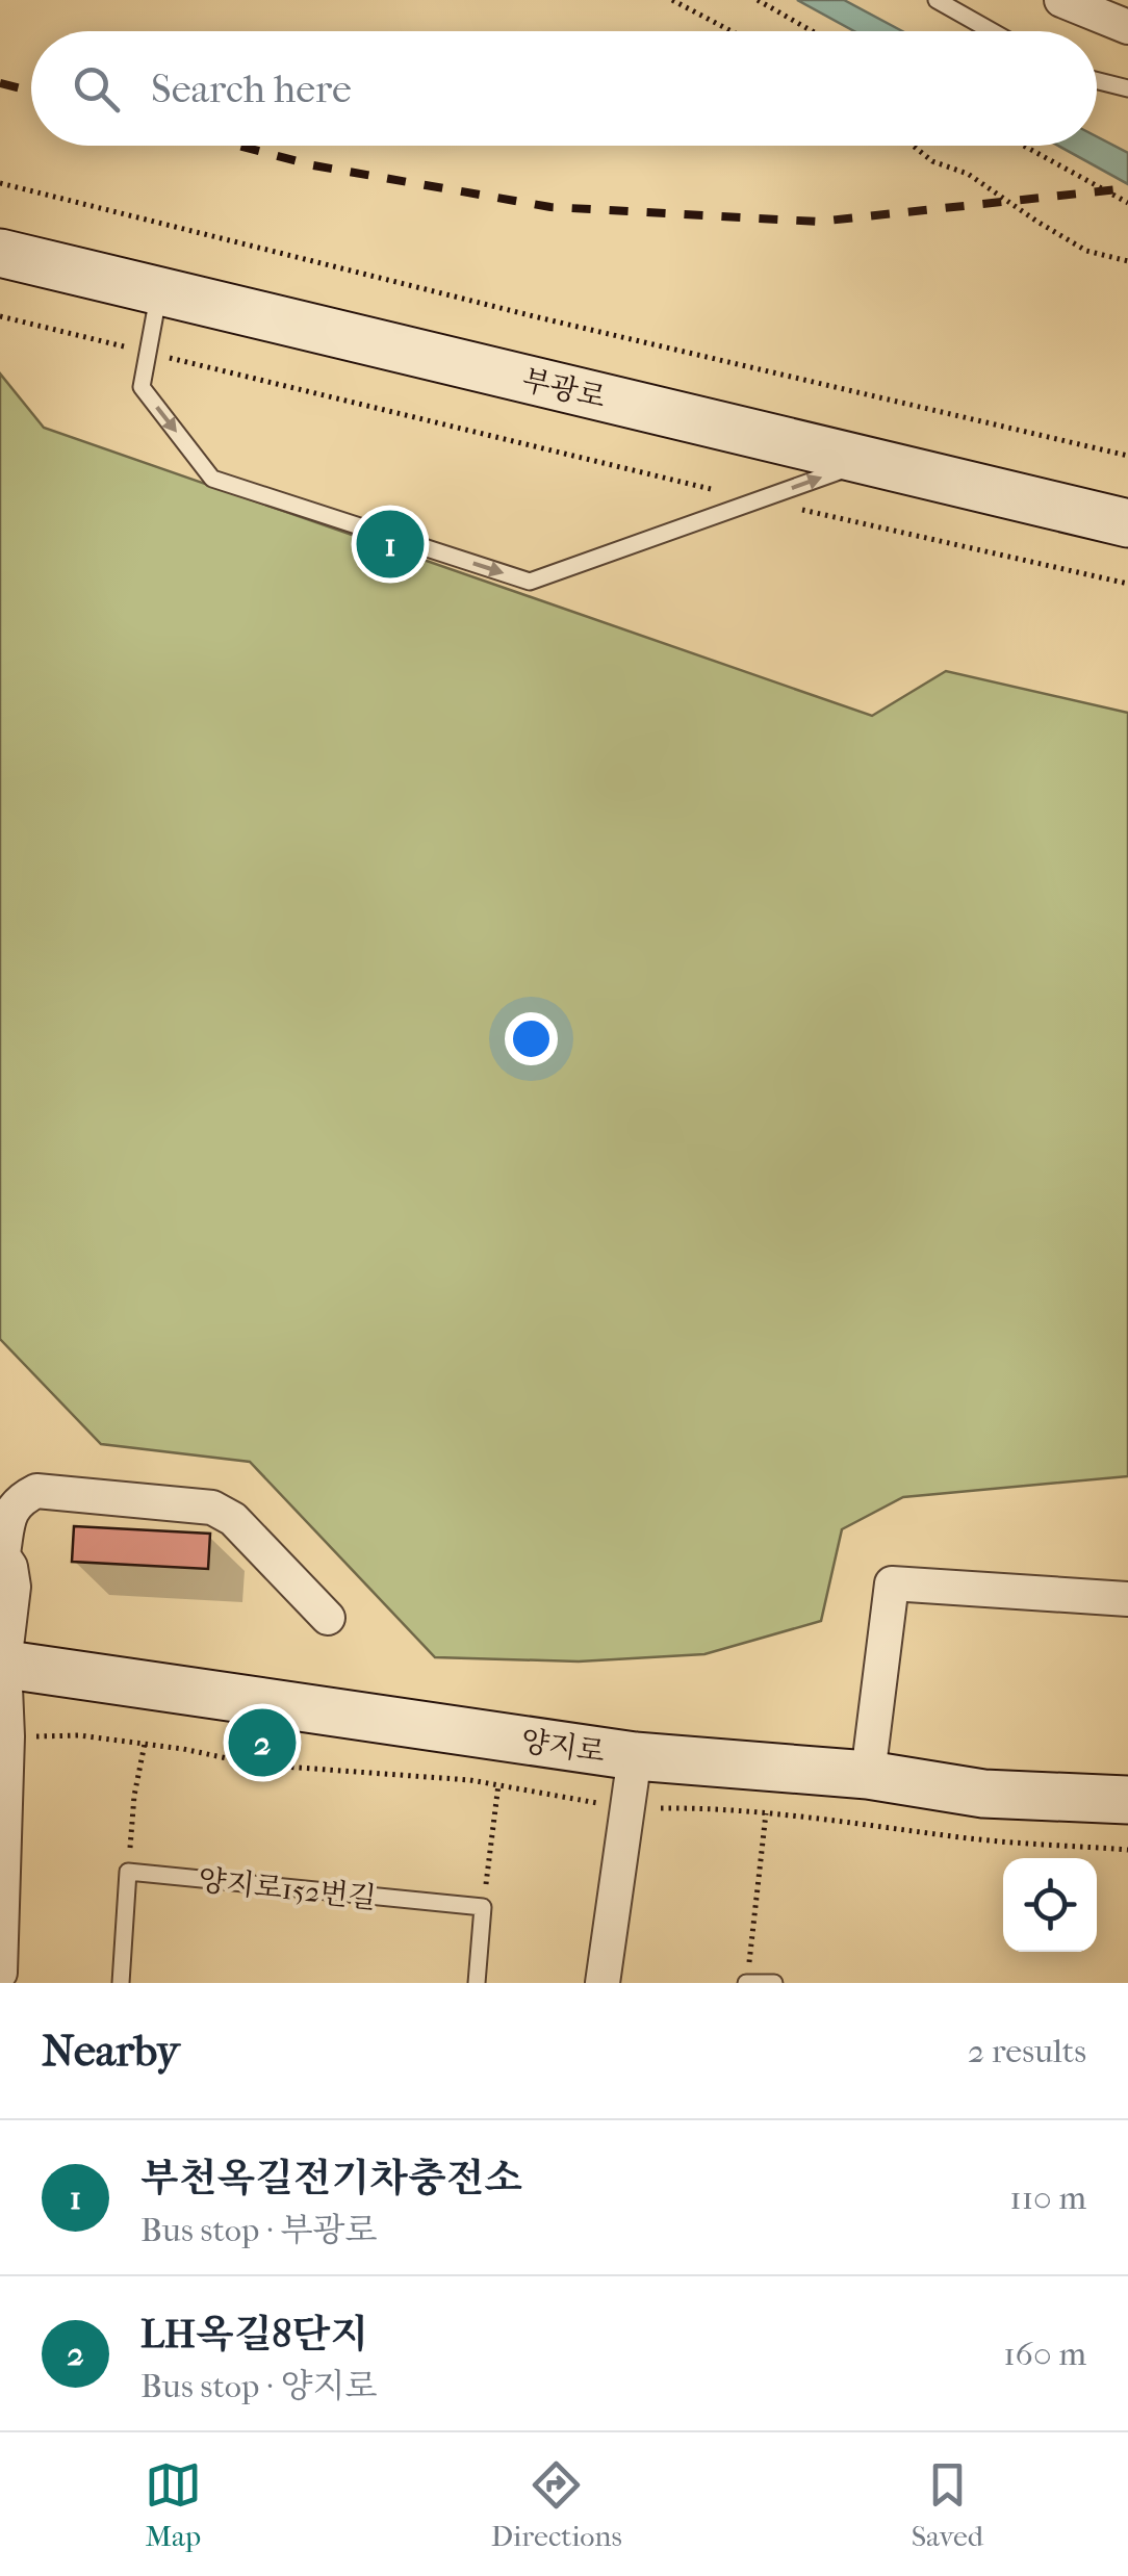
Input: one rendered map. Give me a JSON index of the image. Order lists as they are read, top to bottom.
{
  "streets": {
    "main road": ["부광로", "양지로"],
    "lane": ["양지로152번길"]
  },
  "page": {
    "search": "Search here",
    "pins": ["1", "2"],
    "heading": ["Nearby", "2 results"],
    "list": [
      {
        "mark": "1",
        "name": "부천옥길전기차충전소",
        "note": "Bus stop · 부광로",
        "value": "110 m"
      },
      {
        "mark": "2",
        "name": "LH옥길8단지",
        "note": "Bus stop · 양지로",
        "value": "160 m"
      }
    ],
    "nav": ["Map", "Directions", "Saved"]
  }
}
